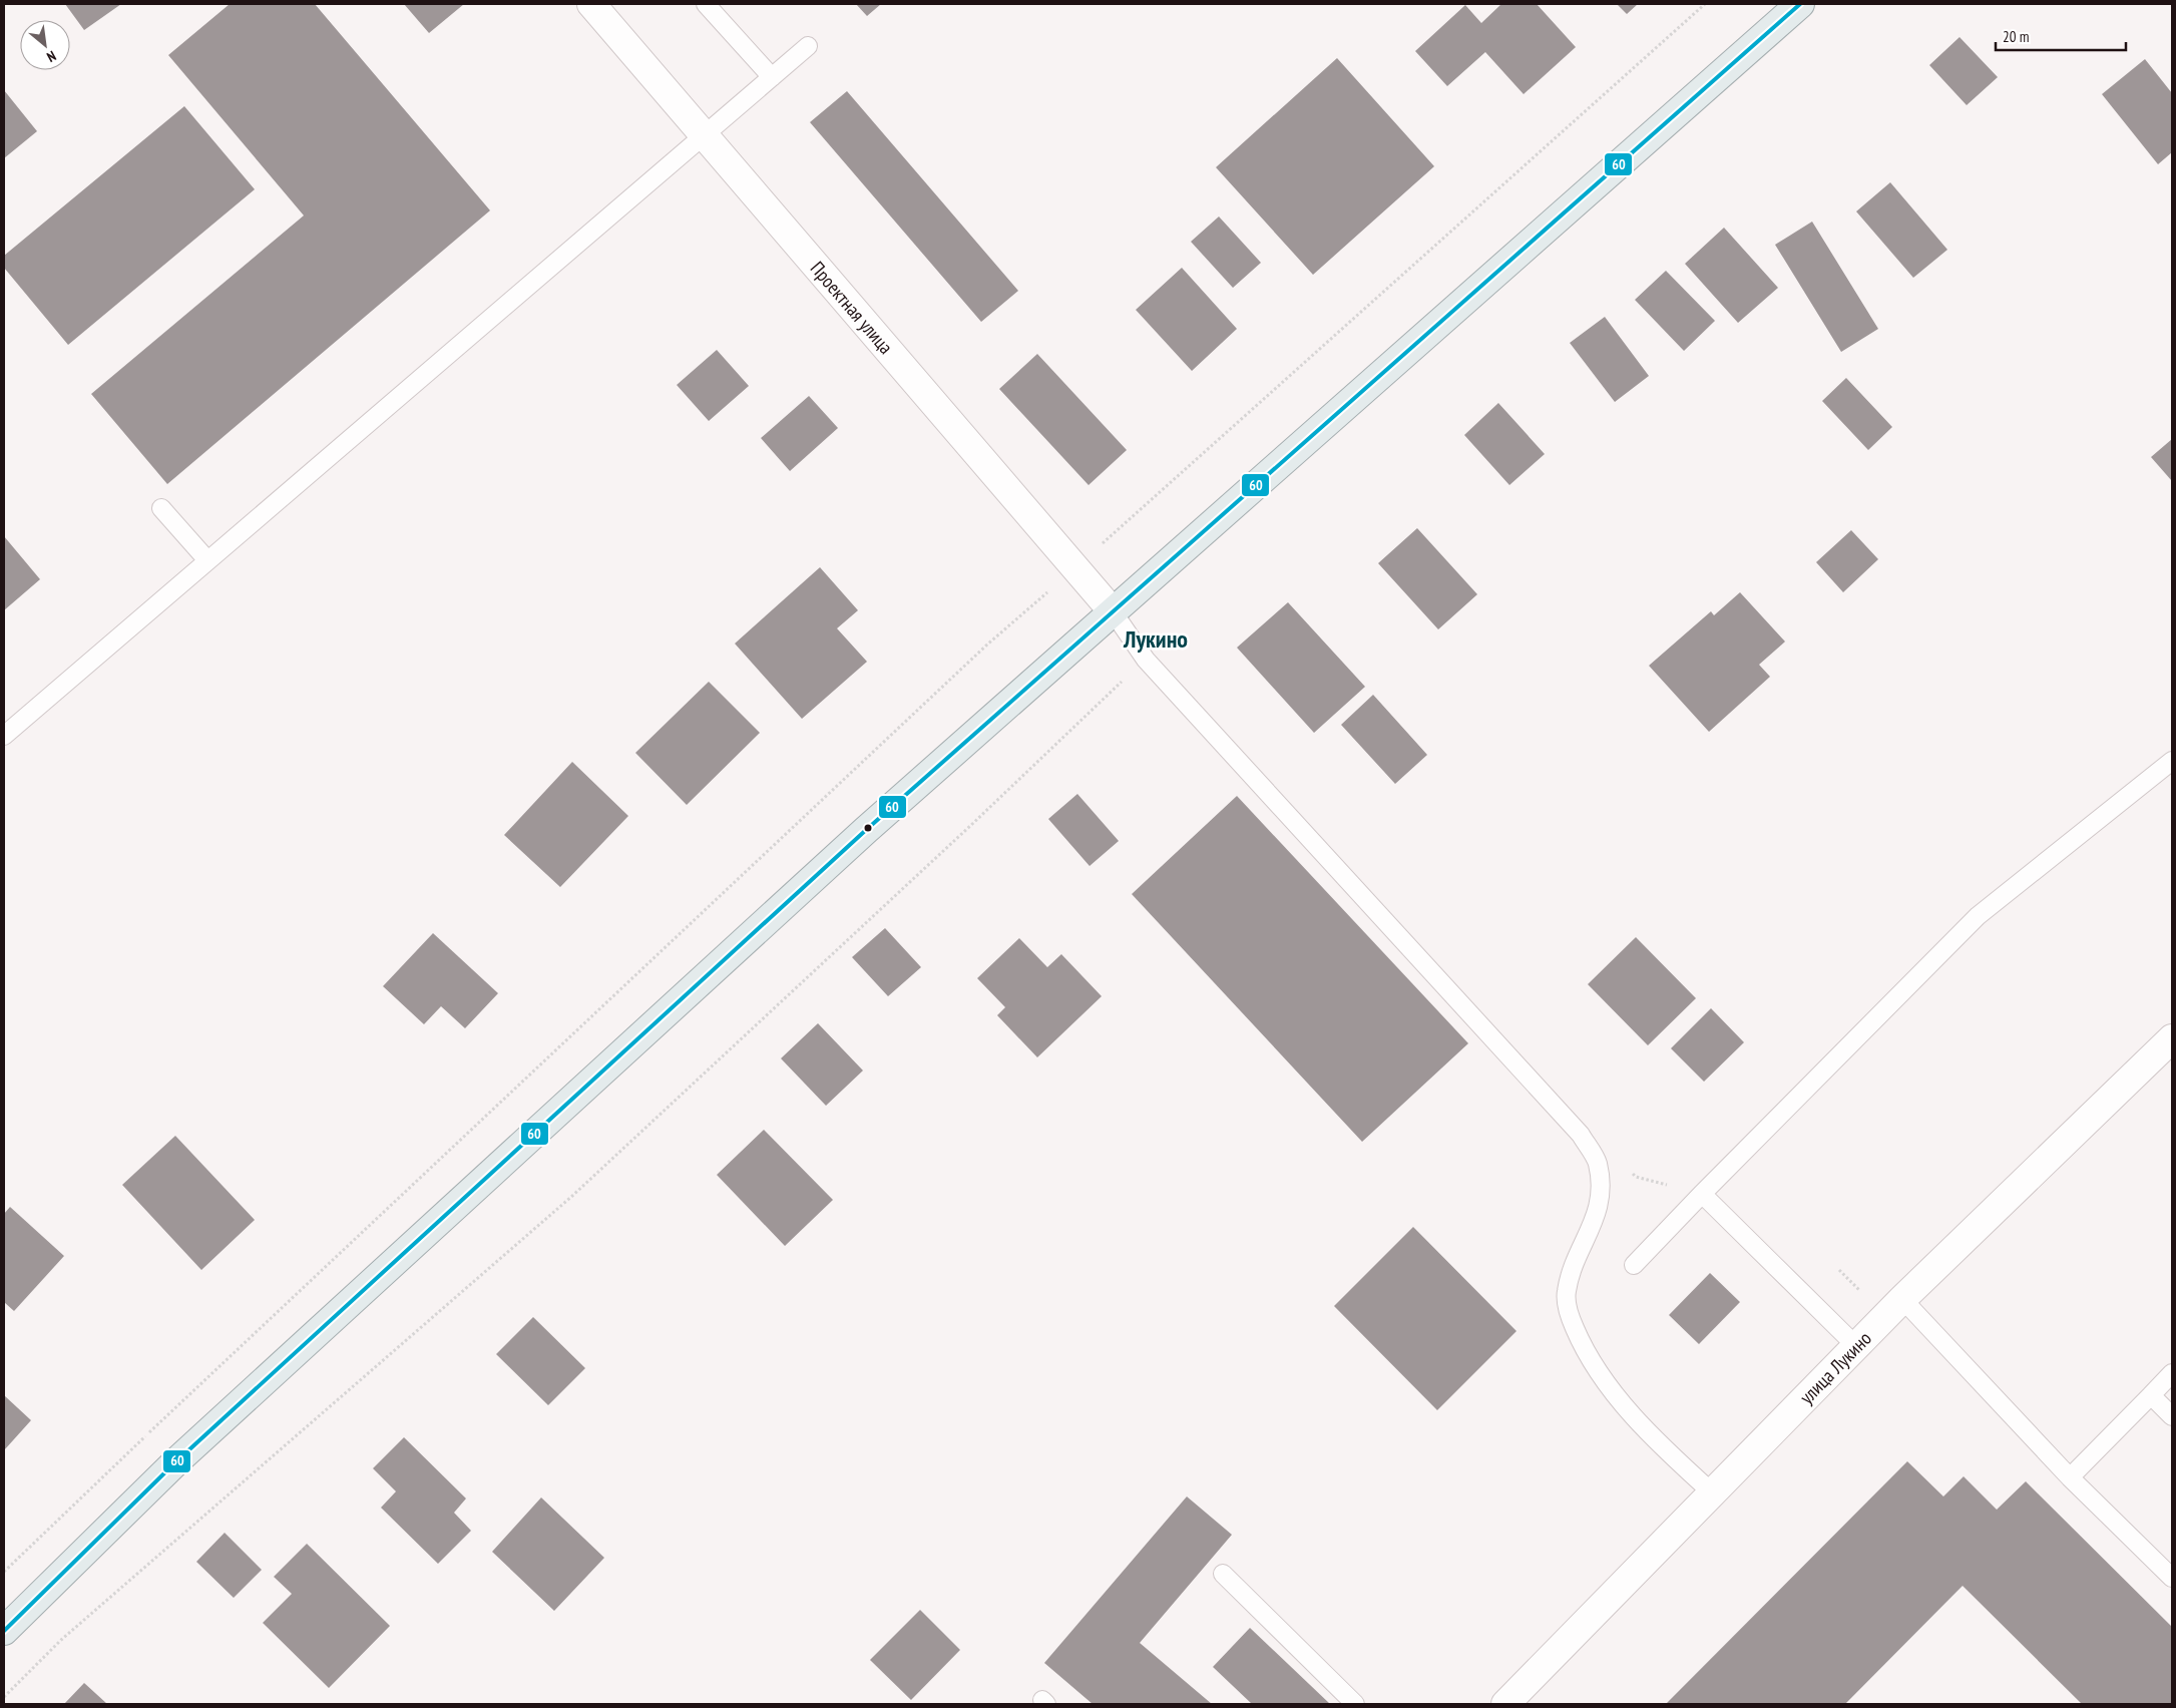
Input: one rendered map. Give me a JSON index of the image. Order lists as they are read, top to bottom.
{
  "streets": {
    "street": ["Проектная улица", "улица Лукино"]
  },
  "districts": ["Лукино"],
  "lines": ["transit line 60"],
  "scale_bar": "20 m",
  "north": "bottom right"
}
